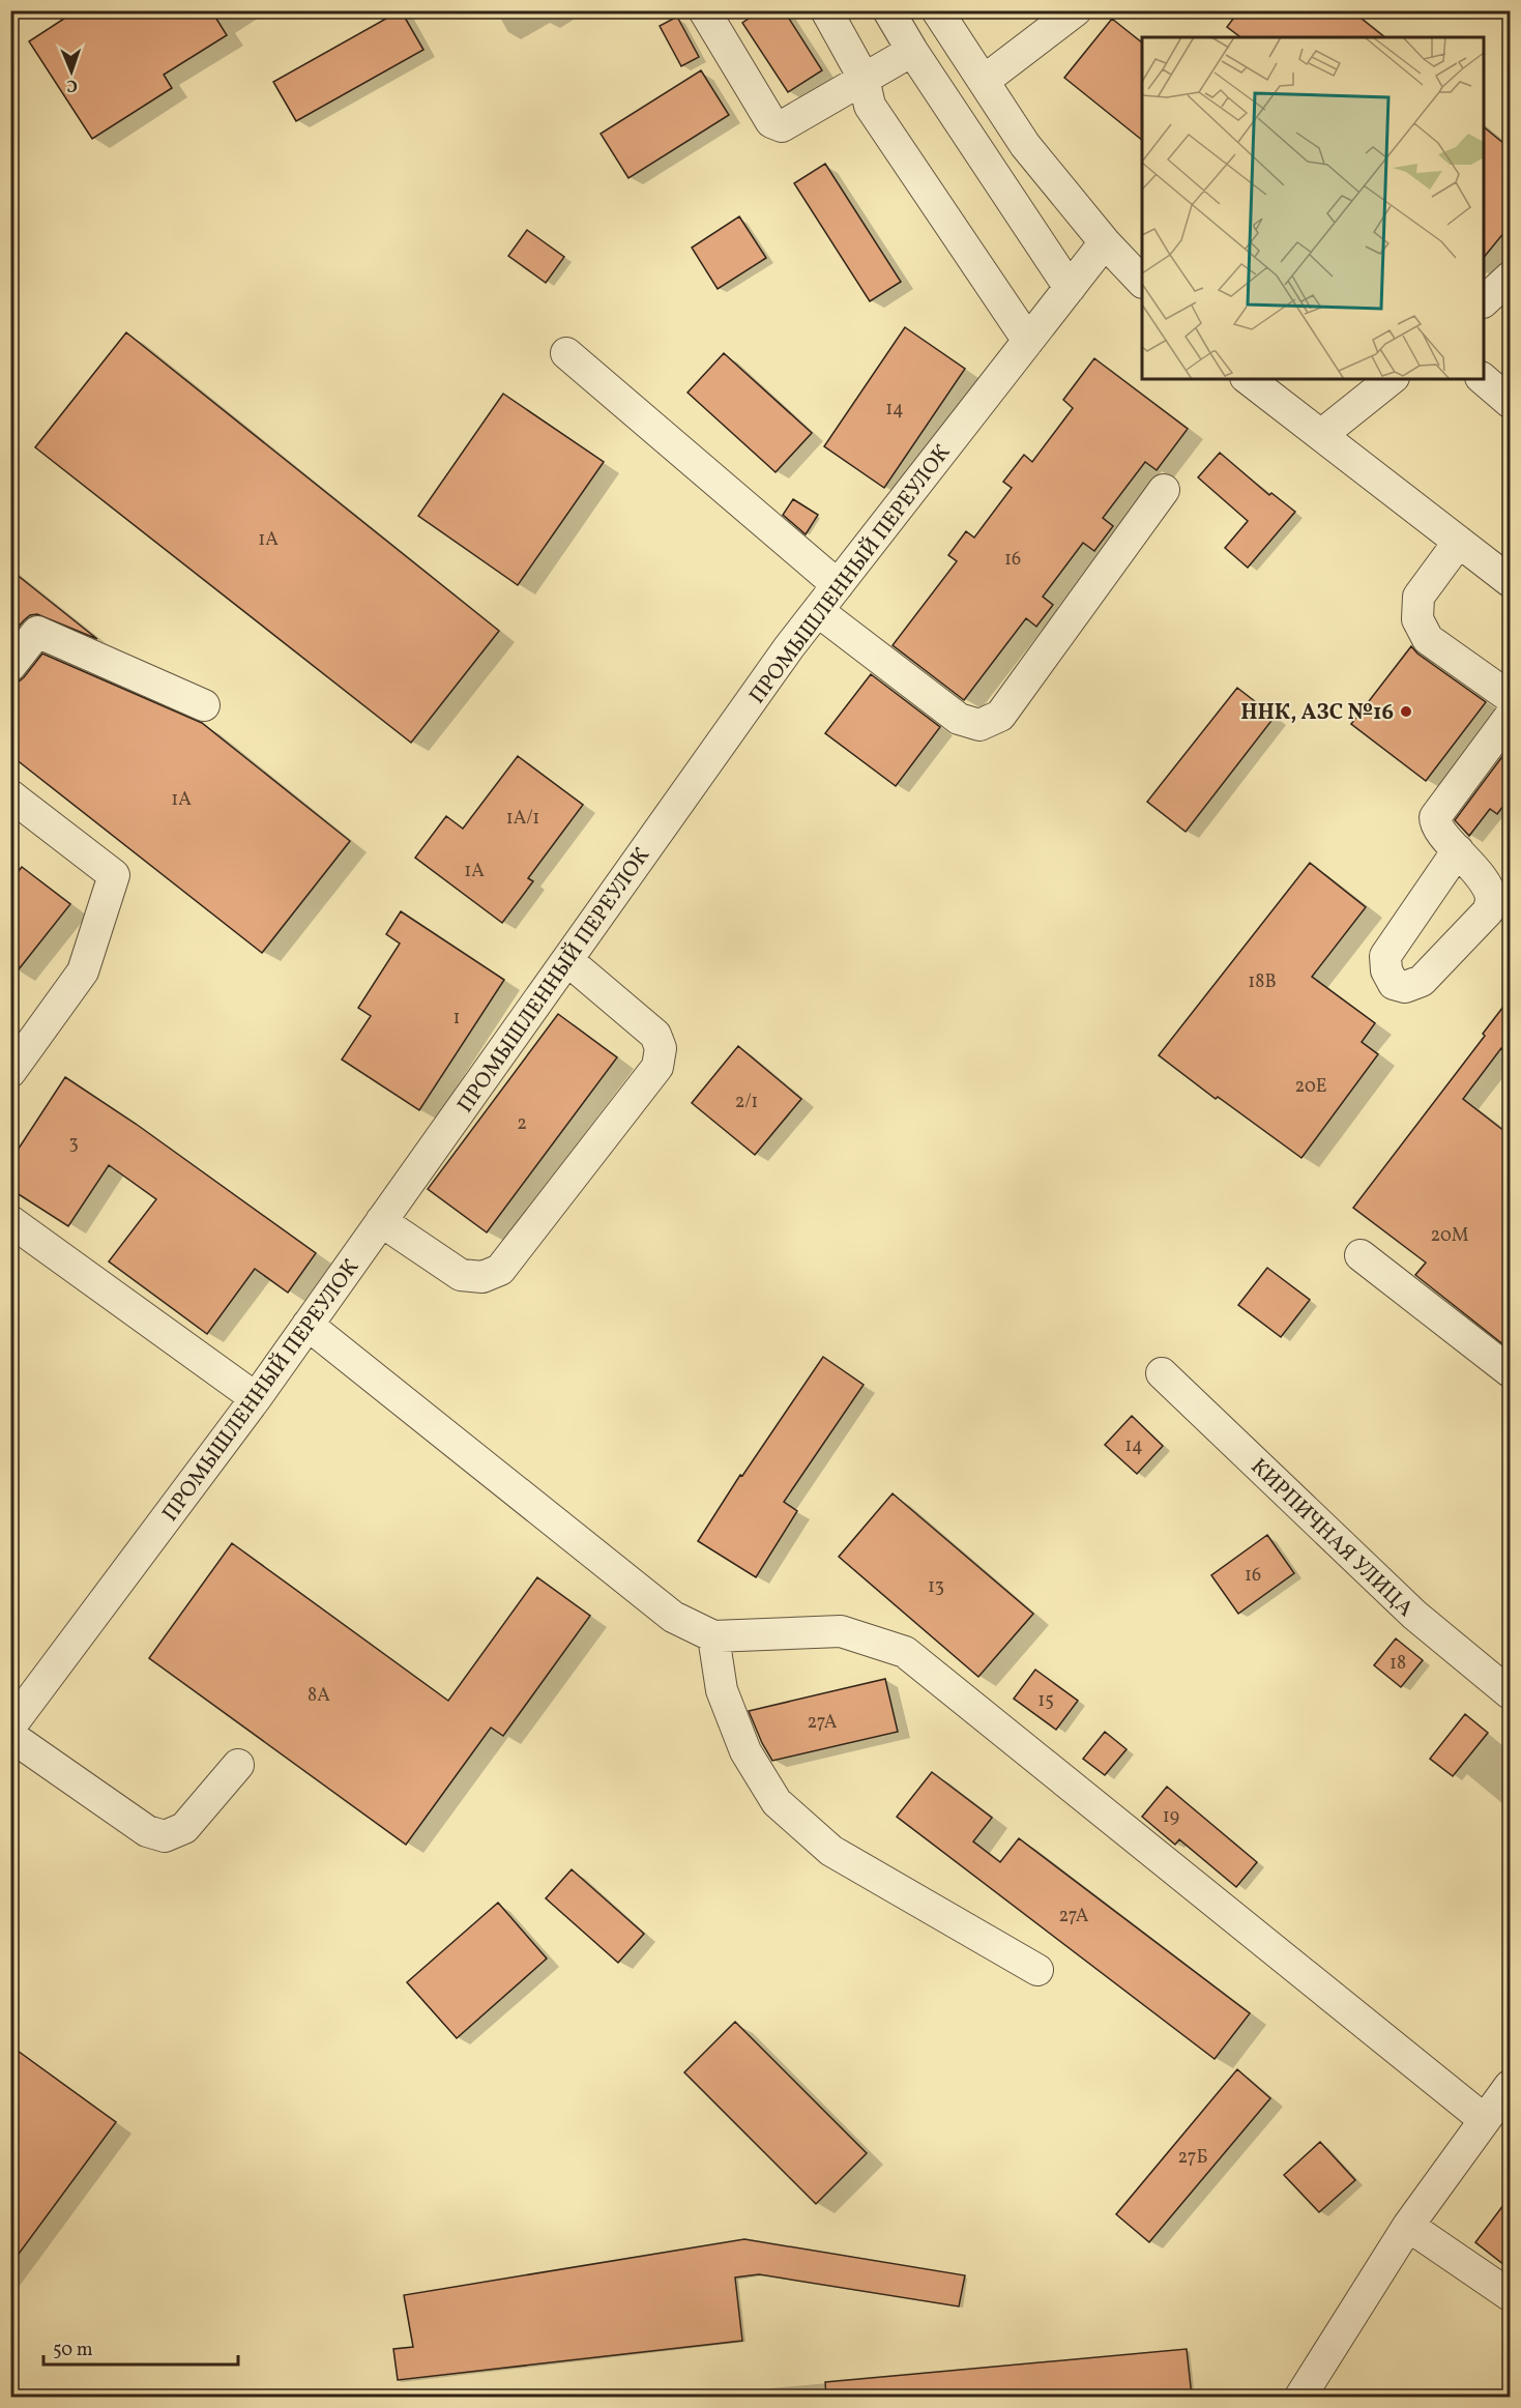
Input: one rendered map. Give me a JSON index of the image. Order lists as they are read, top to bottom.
{
  "streets": {
    "street": ["ПРОМЫШЛЕННЫЙ ПЕРЕУЛОК", "КИРПИЧНАЯ УЛИЦА"]
  },
  "places": ["ННК, АЗС №16"],
  "house_numbers": [
    "14",
    "1А",
    "16",
    "1А",
    "1А/1",
    "1А",
    "18В",
    "1",
    "20Е",
    "2/1",
    "2",
    "3",
    "20М",
    "14",
    "16",
    "13",
    "18",
    "8А",
    "15",
    "27А",
    "19",
    "27А",
    "27Б"
  ],
  "scale_bar": "50 m",
  "north": "bottom"
}
